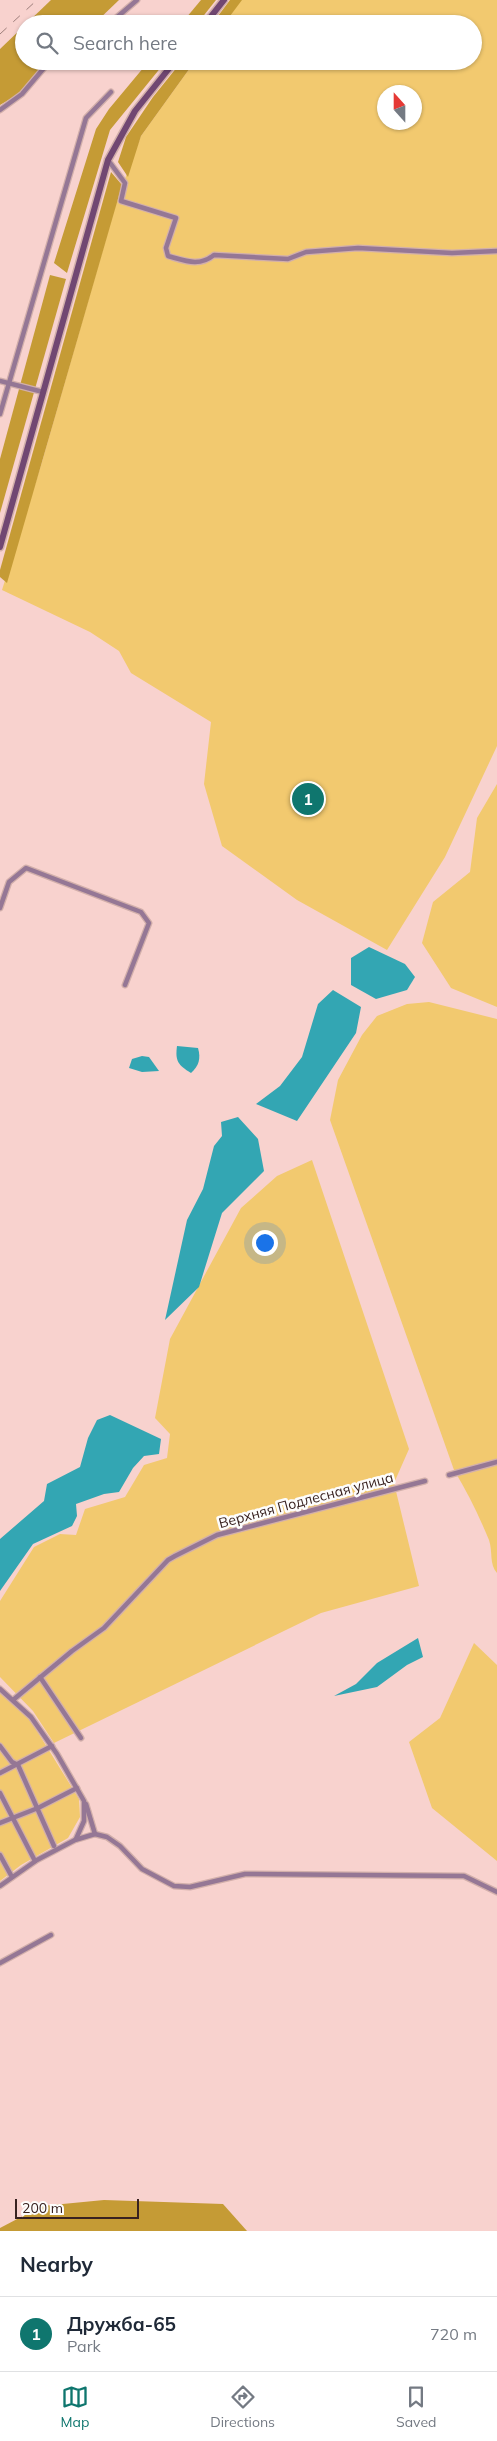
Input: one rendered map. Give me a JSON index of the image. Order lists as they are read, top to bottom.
{
  "streets": {
    "street": ["Верхняя Подлесная улица"]
  },
  "scale_bar": "200 m",
  "north": "top",
  "page": {
    "search": "Search here",
    "pins": "1",
    "scale": "200 m",
    "heading": "Nearby",
    "list": [
      {
        "mark": "1",
        "name": "Дружба-65",
        "note": "Park",
        "value": "720 m"
      }
    ],
    "nav": ["Map", "Directions", "Saved"]
  }
}
